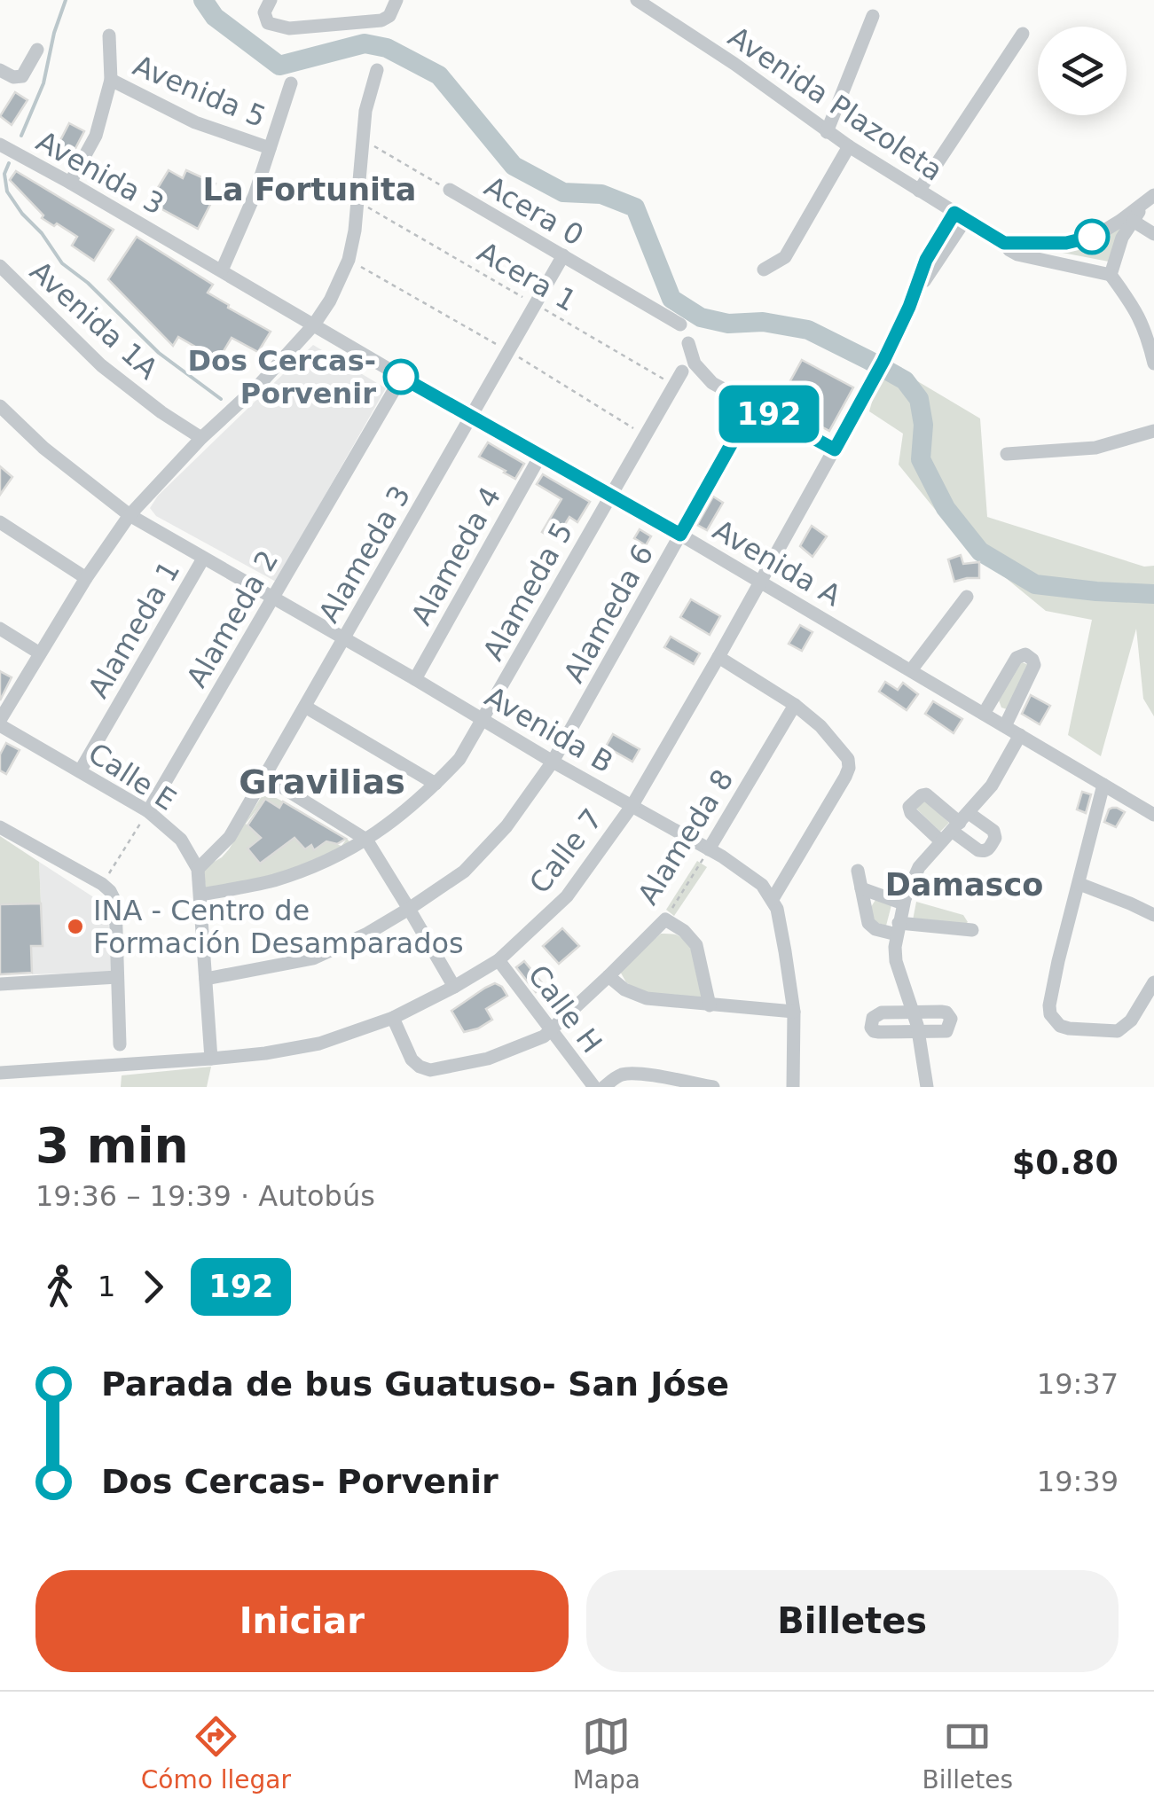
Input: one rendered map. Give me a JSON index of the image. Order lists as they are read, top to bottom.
{
  "streets": {
    "street": [
      "Avenida 5",
      "Avenida Plazoleta",
      "Avenida 3",
      "Acera 0",
      "Avenida 1A",
      "Alameda 3",
      "Alameda 4",
      "Avenida A",
      "Alameda 5",
      "Alameda 6",
      "Alameda 2",
      "Alameda 1",
      "Avenida B",
      "Calle E",
      "Alameda 8",
      "Calle 7",
      "Calle H"
    ],
    "path": ["Acera 1"]
  },
  "crossings": [
    ["Avenida Plazoleta", "Calle 7"],
    ["Avenida 3", "Avenida A"],
    ["Acera 0", "Alameda 3"],
    ["Acera 1", "Alameda 3"],
    ["Acera 1", "Alameda 5"],
    ["Alameda 3", "Avenida A"],
    ["Alameda 3", "Avenida B"],
    ["Alameda 3", "Calle E"],
    ["Alameda 4", "Avenida A"],
    ["Alameda 4", "Avenida B"],
    ["Avenida A", "Alameda 5"],
    ["Avenida A", "Alameda 6"],
    ["Avenida A", "Alameda 2"],
    ["Avenida A", "Calle 7"],
    ["Alameda 5", "Avenida B"],
    ["Alameda 5", "Calle E"],
    ["Alameda 6", "Avenida B"],
    ["Alameda 6", "Calle E"],
    ["Alameda 2", "Avenida B"],
    ["Alameda 2", "Calle E"],
    ["Alameda 1", "Avenida B"],
    ["Alameda 1", "Calle E"],
    ["Avenida B", "Alameda 8"],
    ["Avenida B", "Calle 7"],
    ["Calle E", "Calle 7"],
    ["Alameda 8", "Calle 7"],
    ["Alameda 8", "Calle H"],
    ["Calle 7", "Calle H"]
  ],
  "districts": ["La Fortunita", "Gravilias", "Damasco"],
  "places": ["Dos Cercas- Porvenir", "INA - Centro de Formación Desamparados"],
  "lines": ["bus line 192"],
  "page": {
    "on_map": "192",
    "heading": ["3 min", "19:36 – 19:39 · Autobús", "$0.80"],
    "legs": ["1", "192"],
    "list": [
      {
        "name": "Parada de bus Guatuso- San Jóse",
        "value": "19:37"
      },
      {
        "name": "Dos Cercas- Porvenir",
        "value": "19:39"
      }
    ],
    "buttons": ["Iniciar", "Billetes"],
    "tabs": ["Cómo llegar", "Mapa", "Billetes"]
  }
}
